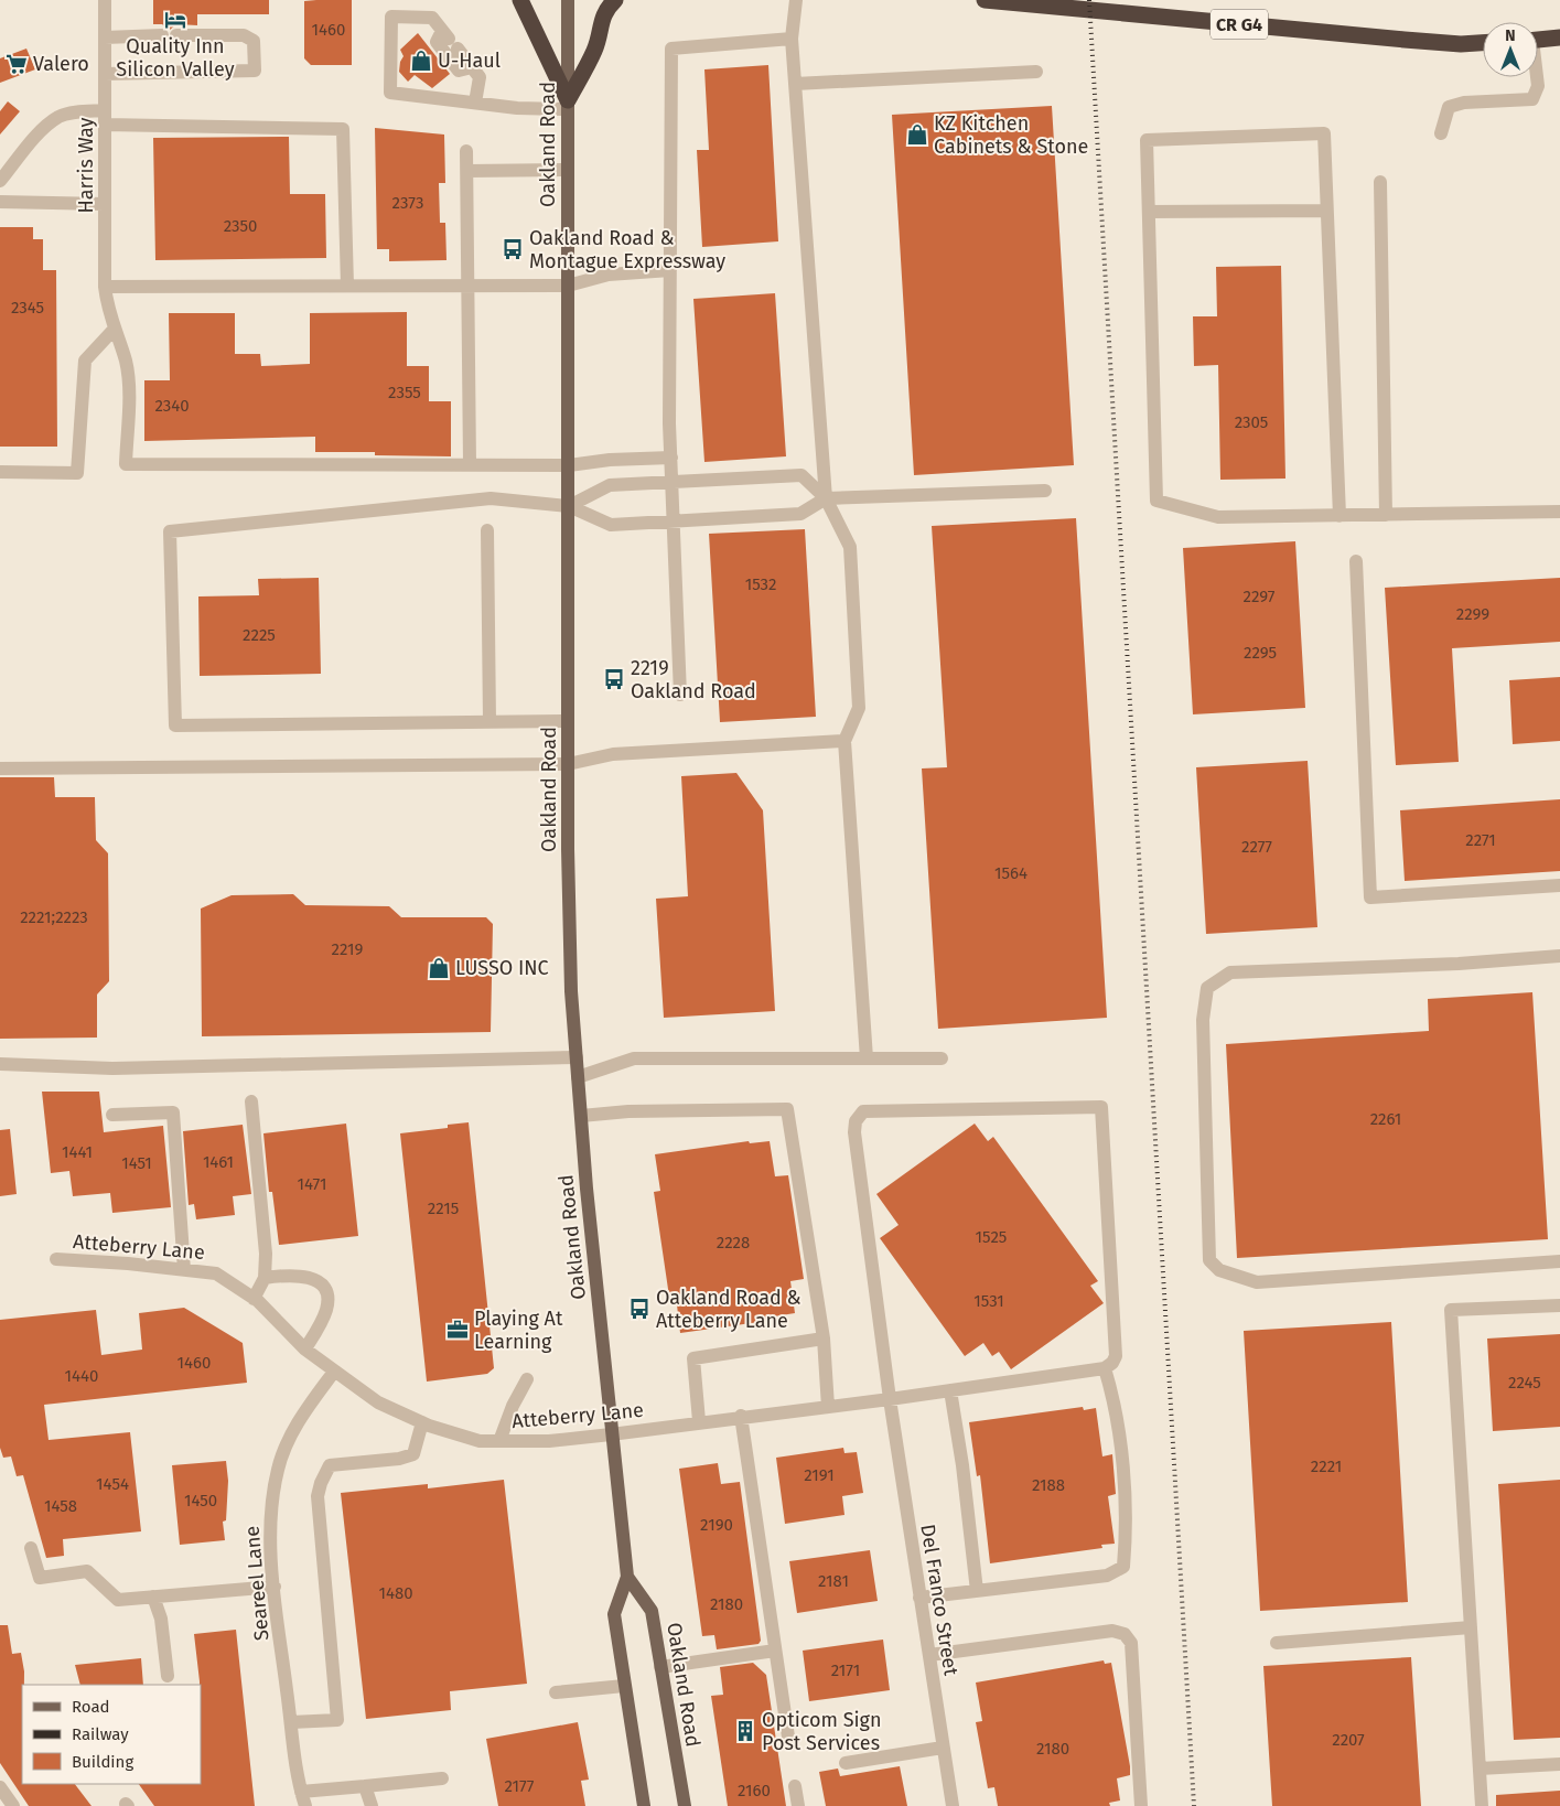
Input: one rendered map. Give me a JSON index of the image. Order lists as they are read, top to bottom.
{
  "streets": {
    "highway": ["CR G4"],
    "main road": ["Oakland Road"],
    "street": [
      "Harris Way",
      "Atteberry Lane",
      "Seareel Lane",
      "Del Franco Street"
    ]
  },
  "crossings": [
    ["Oakland Road", "Atteberry Lane"],
    ["Atteberry Lane", "Seareel Lane"],
    ["Atteberry Lane", "Del Franco Street"]
  ],
  "places": {
    "hotel": ["Quality Inn Silicon Valley"],
    "shop": ["U-Haul", "KZ Kitchen Cabinets & Stone", "LUSSO INC"],
    "supermarket": ["Valero"],
    "bus stop": ["Oakland Road & Montague Expressway", "2219 Oakland Road", "Oakland Road & Atteberry Lane"],
    "office": ["Playing At Learning"],
    "building": ["Opticom Sign Post Services"]
  },
  "house_numbers": [
    "1460",
    "2373",
    "2350",
    "2345",
    "2355",
    "2340",
    "2305",
    "1532",
    "2297",
    "2299",
    "2225",
    "2295",
    "2271",
    "2277",
    "1564",
    "2221;2223",
    "2219",
    "2261",
    "1441",
    "1461",
    "1451",
    "1471",
    "2215",
    "1525",
    "2228",
    "1531",
    "1460",
    "1440",
    "2245",
    "2221",
    "2191",
    "1454",
    "2188",
    "1450",
    "1458",
    "2190",
    "2181",
    "1480",
    "2180",
    "2171",
    "2207",
    "2180",
    "2177",
    "2160"
  ],
  "legend": ["Road", "Railway", "Building"],
  "north": "top"
}
